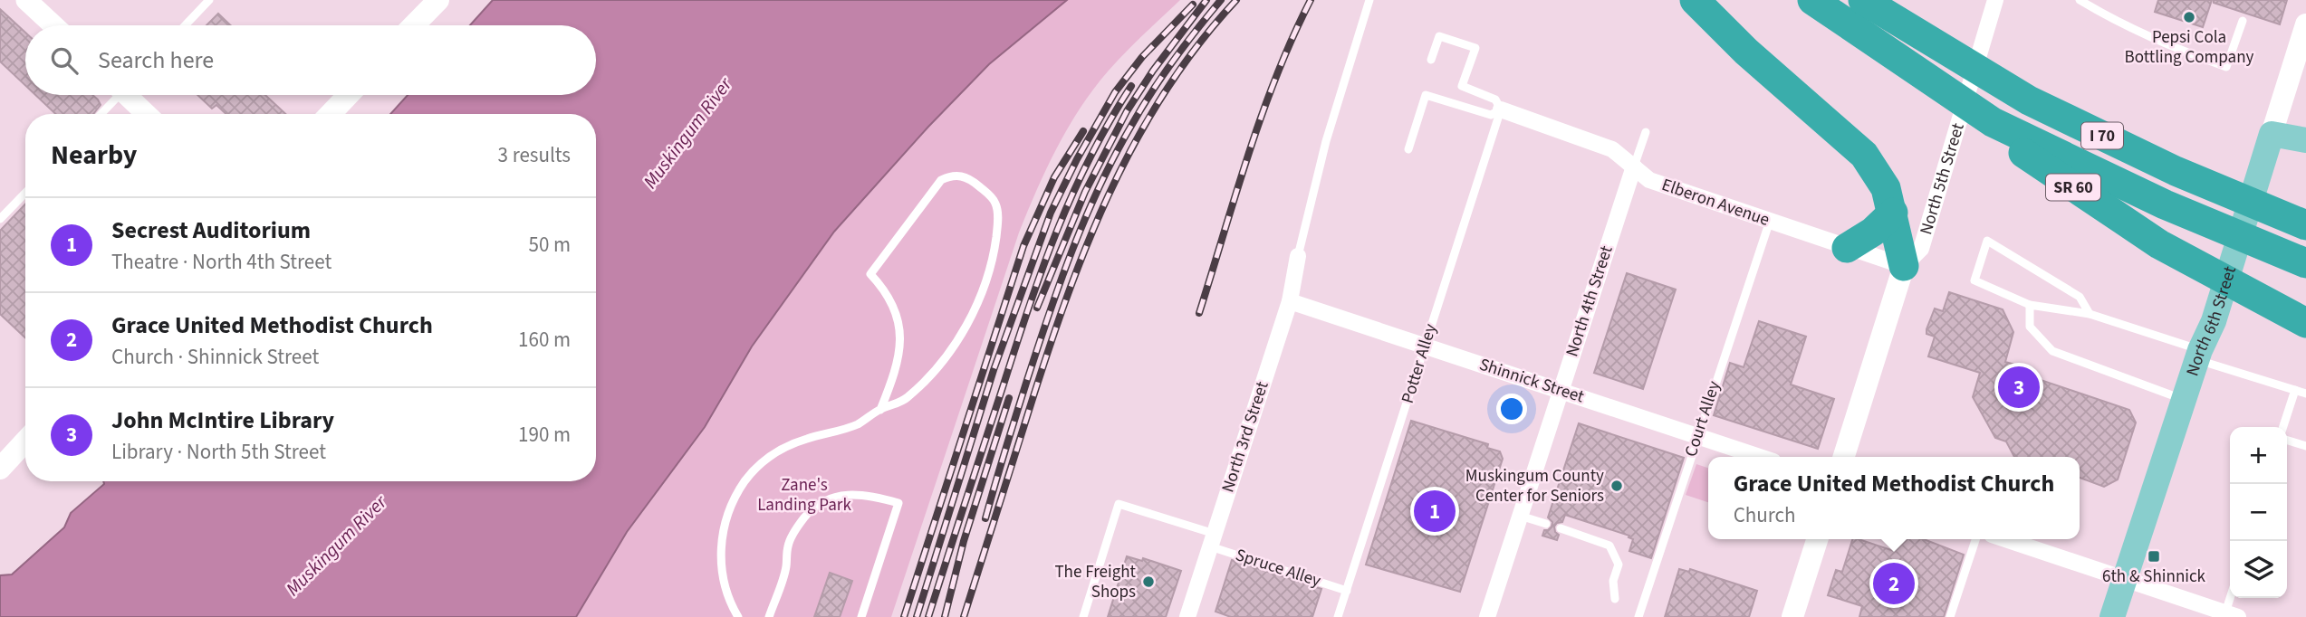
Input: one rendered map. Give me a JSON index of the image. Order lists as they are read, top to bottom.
{
  "streets": {
    "highway": ["I 70", "SR 60"],
    "main road": ["North 5th Street", "North 6th Street"],
    "street": [
      "Elberon Avenue",
      "North 4th Street",
      "Shinnick Street",
      "North 3rd Street"
    ],
    "lane": ["Potter Alley", "Court Alley", "Spruce Alley"]
  },
  "crossings": [
    ["I 70", "SR 60"],
    ["North 5th Street", "Elberon Avenue"],
    ["Elberon Avenue", "North 4th Street"],
    ["Elberon Avenue", "Potter Alley"],
    ["Elberon Avenue", "Court Alley"],
    ["North 4th Street", "Shinnick Street"],
    ["Potter Alley", "Shinnick Street"],
    ["Potter Alley", "Spruce Alley"],
    ["Shinnick Street", "Court Alley"],
    ["Shinnick Street", "North 3rd Street"],
    ["North 3rd Street", "Spruce Alley"]
  ],
  "water": ["Muskingum River"],
  "parks": ["Zane's Landing Park"],
  "places": {
    "other": ["Pepsi Cola Bottling Company", "Muskingum County Center for Seniors", "The Freight Shops"],
    "transit": ["6th & Shinnick"]
  },
  "page": {
    "search": "Search here",
    "heading": ["Nearby", "3 results"],
    "list": [
      {
        "mark": "1",
        "name": "Secrest Auditorium",
        "note": "Theatre · North 4th Street",
        "value": "50 m"
      },
      {
        "mark": "2",
        "name": "Grace United Methodist Church",
        "note": "Church · Shinnick Street",
        "value": "160 m"
      },
      {
        "mark": "3",
        "name": "John McIntire Library",
        "note": "Library · North 5th Street",
        "value": "190 m"
      }
    ],
    "pins": ["3", "1", "2"],
    "map_buttons": ["+", "−"],
    "popup": ["Grace United Methodist Church", "Church"]
  }
}
